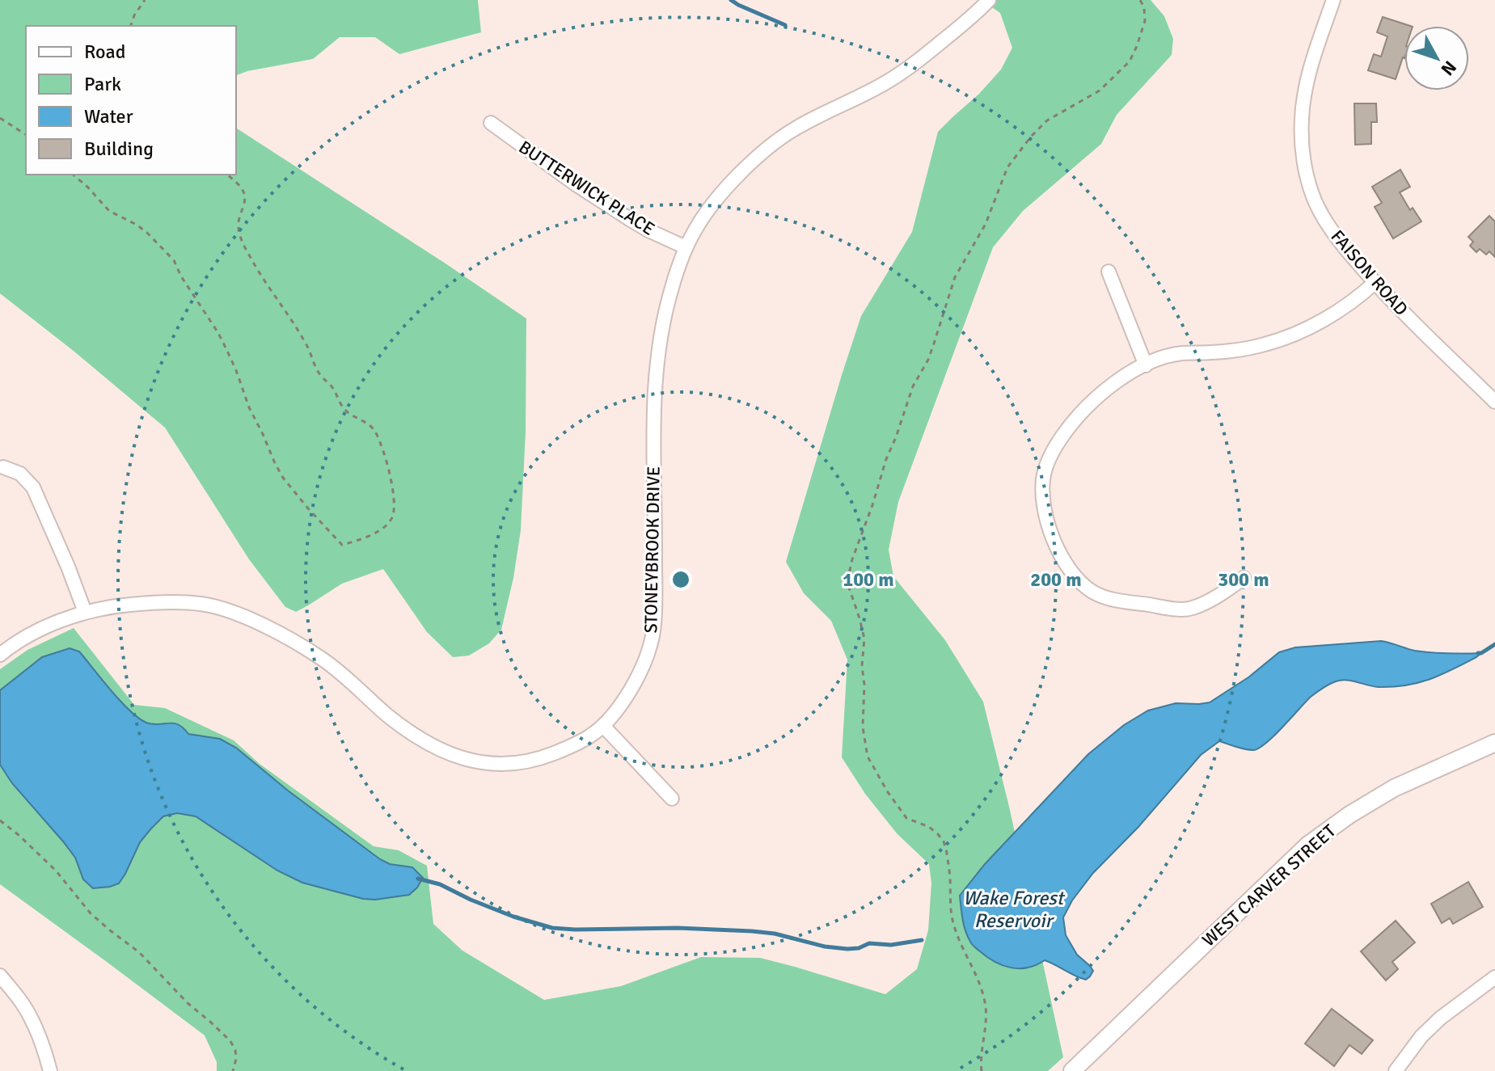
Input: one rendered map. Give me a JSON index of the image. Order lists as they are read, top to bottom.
{
  "streets": {
    "street": [
      "BUTTERWICK PLACE",
      "FAISON ROAD",
      "STONEYBROOK DRIVE",
      "WEST CARVER STREET"
    ]
  },
  "crossings": [
    ["BUTTERWICK PLACE", "STONEYBROOK DRIVE"]
  ],
  "water": ["Wake Forest Reservoir"],
  "legend": [
    "Road",
    "Park",
    "Water",
    "Building"
  ],
  "north": "bottom right",
  "rings": ["100 m", "200 m", "300 m"]
}
